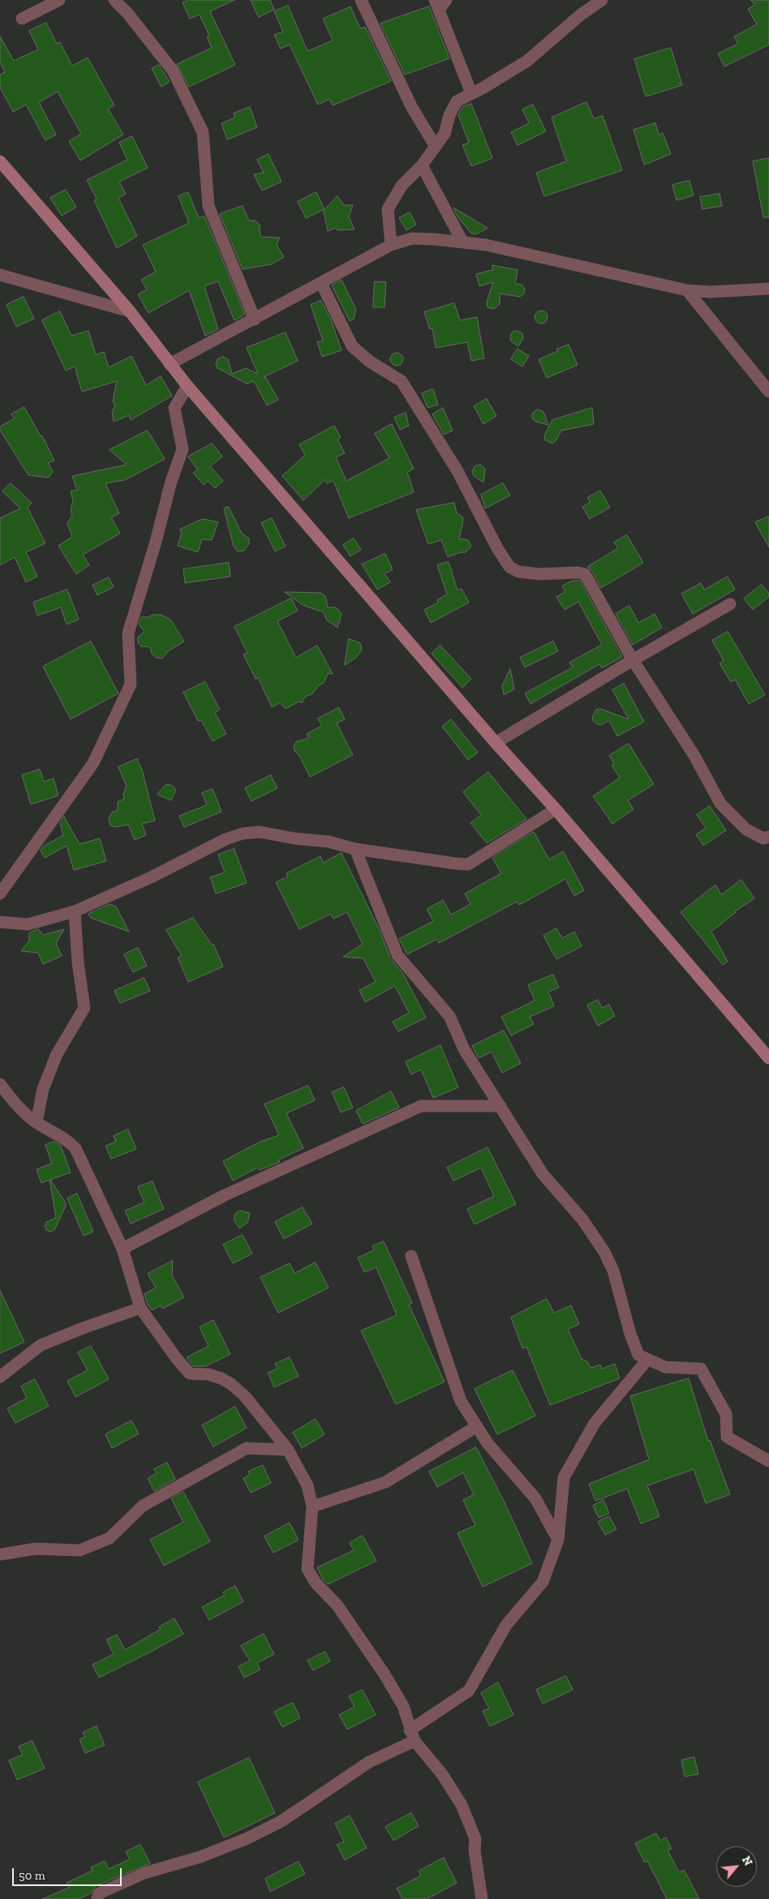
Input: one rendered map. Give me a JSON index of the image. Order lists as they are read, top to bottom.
{
  "scale_bar": "50 m",
  "north": "top right"
}
